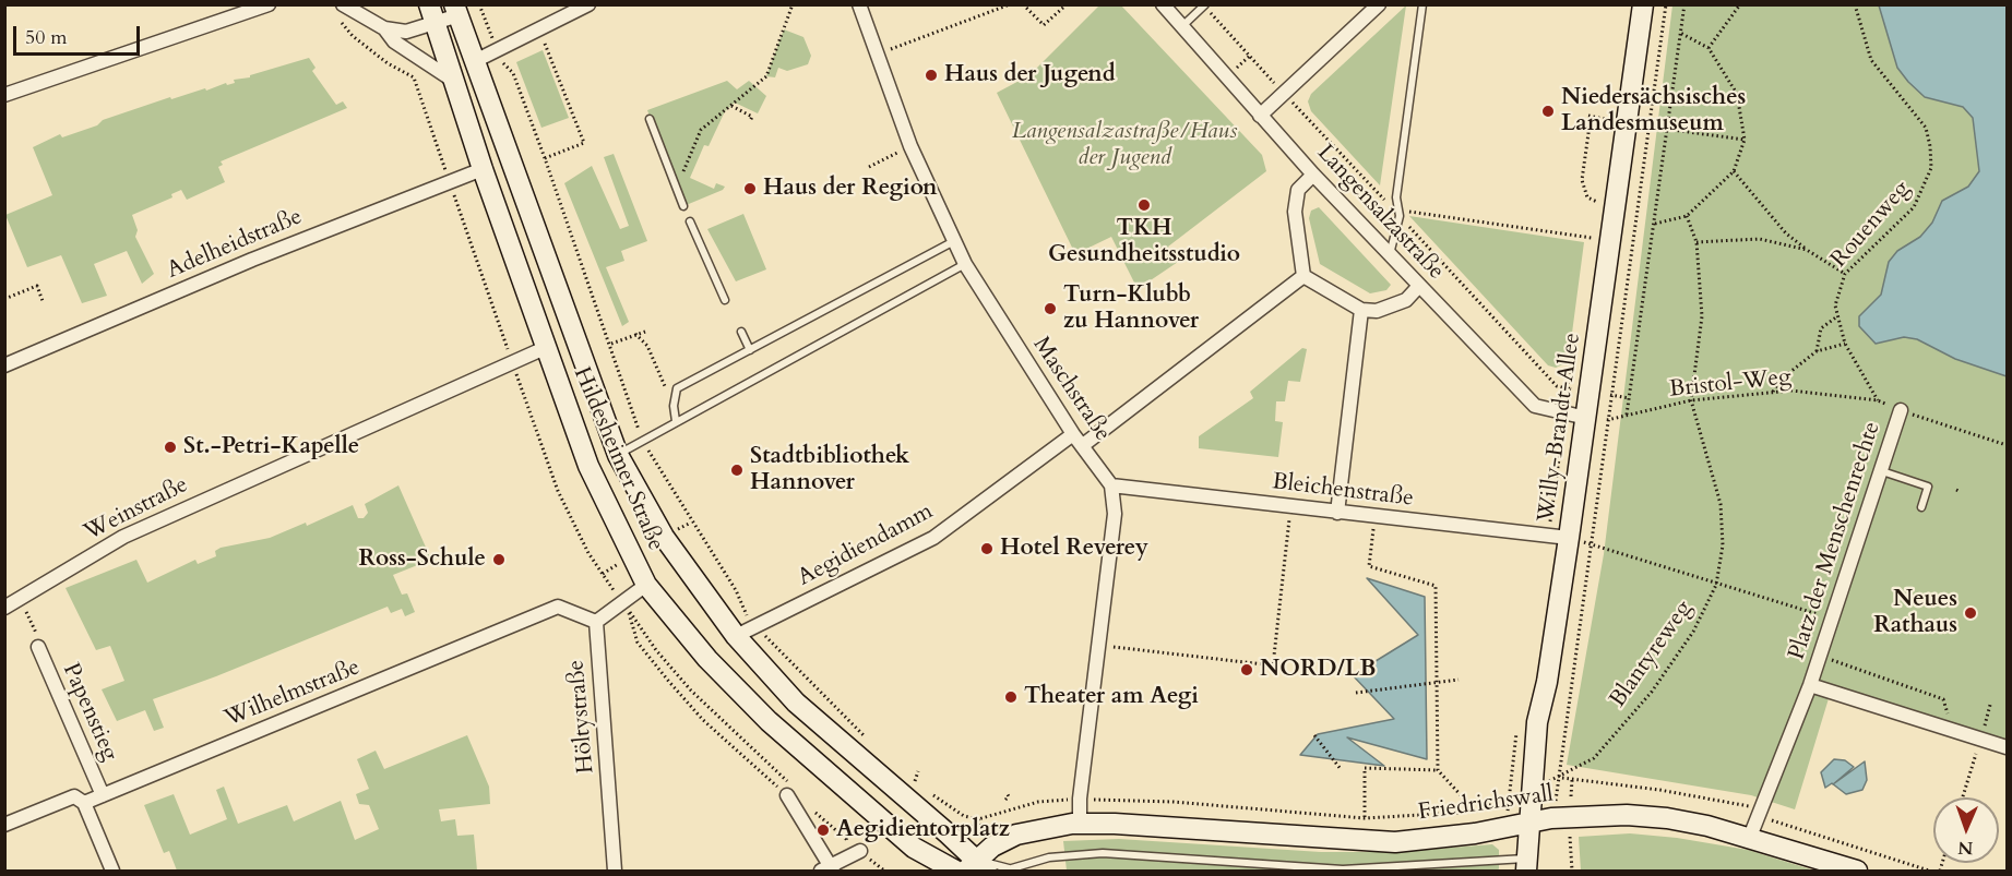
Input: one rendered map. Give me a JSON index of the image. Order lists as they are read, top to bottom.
{
  "streets": {
    "main road": ["Willy-Brandt-Allee", "Hildesheimer Straße", "Friedrichswall"],
    "street": [
      "Langensalzastraße",
      "Adelheidstraße",
      "Maschstraße",
      "Bleichenstraße",
      "Weinstraße",
      "Platz der Menschenrechte",
      "Aegidiendamm",
      "Wilhelmstraße",
      "Papenstieg",
      "Höltystraße"
    ],
    "path": ["Rouenweg", "Bristol-Weg", "Blantyreweg"]
  },
  "crossings": [
    ["Langensalzastraße", "Willy-Brandt-Allee"],
    ["Rouenweg", "Bristol-Weg"],
    ["Adelheidstraße", "Hildesheimer Straße"],
    ["Bristol-Weg", "Platz der Menschenrechte"],
    ["Bristol-Weg", "Blantyreweg"],
    ["Maschstraße", "Bleichenstraße"],
    ["Maschstraße", "Aegidiendamm"],
    ["Willy-Brandt-Allee", "Bleichenstraße"],
    ["Willy-Brandt-Allee", "Friedrichswall"],
    ["Hildesheimer Straße", "Weinstraße"],
    ["Hildesheimer Straße", "Aegidiendamm"],
    ["Platz der Menschenrechte", "Friedrichswall"],
    ["Wilhelmstraße", "Papenstieg"],
    ["Wilhelmstraße", "Höltystraße"]
  ],
  "parks": ["Langensalzastraße/Haus der Jugend"],
  "places": [
    "Haus der Jugend",
    "Niedersächsisches Landesmuseum",
    "Haus der Region",
    "TKH Gesundheitsstudio",
    "Turn-Klubb zu Hannover",
    "St.-Petri-Kapelle",
    "Stadtbibliothek Hannover",
    "Hotel Reverey",
    "Ross-Schule",
    "Neues Rathaus",
    "NORD/LB",
    "Theater am Aegi",
    "Aegidientorplatz"
  ],
  "scale_bar": "50 m",
  "north": "bottom"
}
